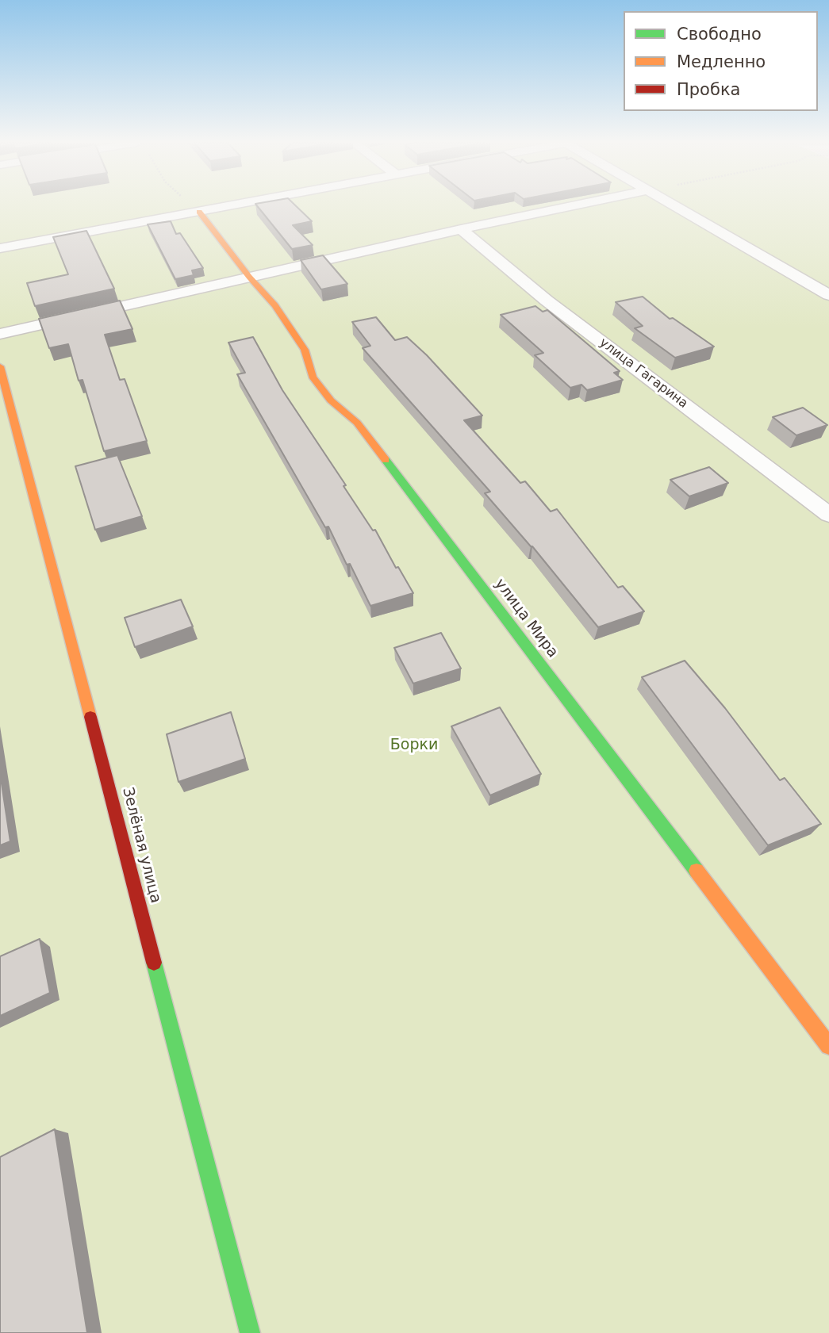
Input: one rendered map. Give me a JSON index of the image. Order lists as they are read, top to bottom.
{
  "streets": {
    "street": ["улица Гагарина", "улица Мира", "Зелёная улица"]
  },
  "parks": ["Борки"],
  "legend": ["Свободно", "Медленно", "Пробка"]
}
